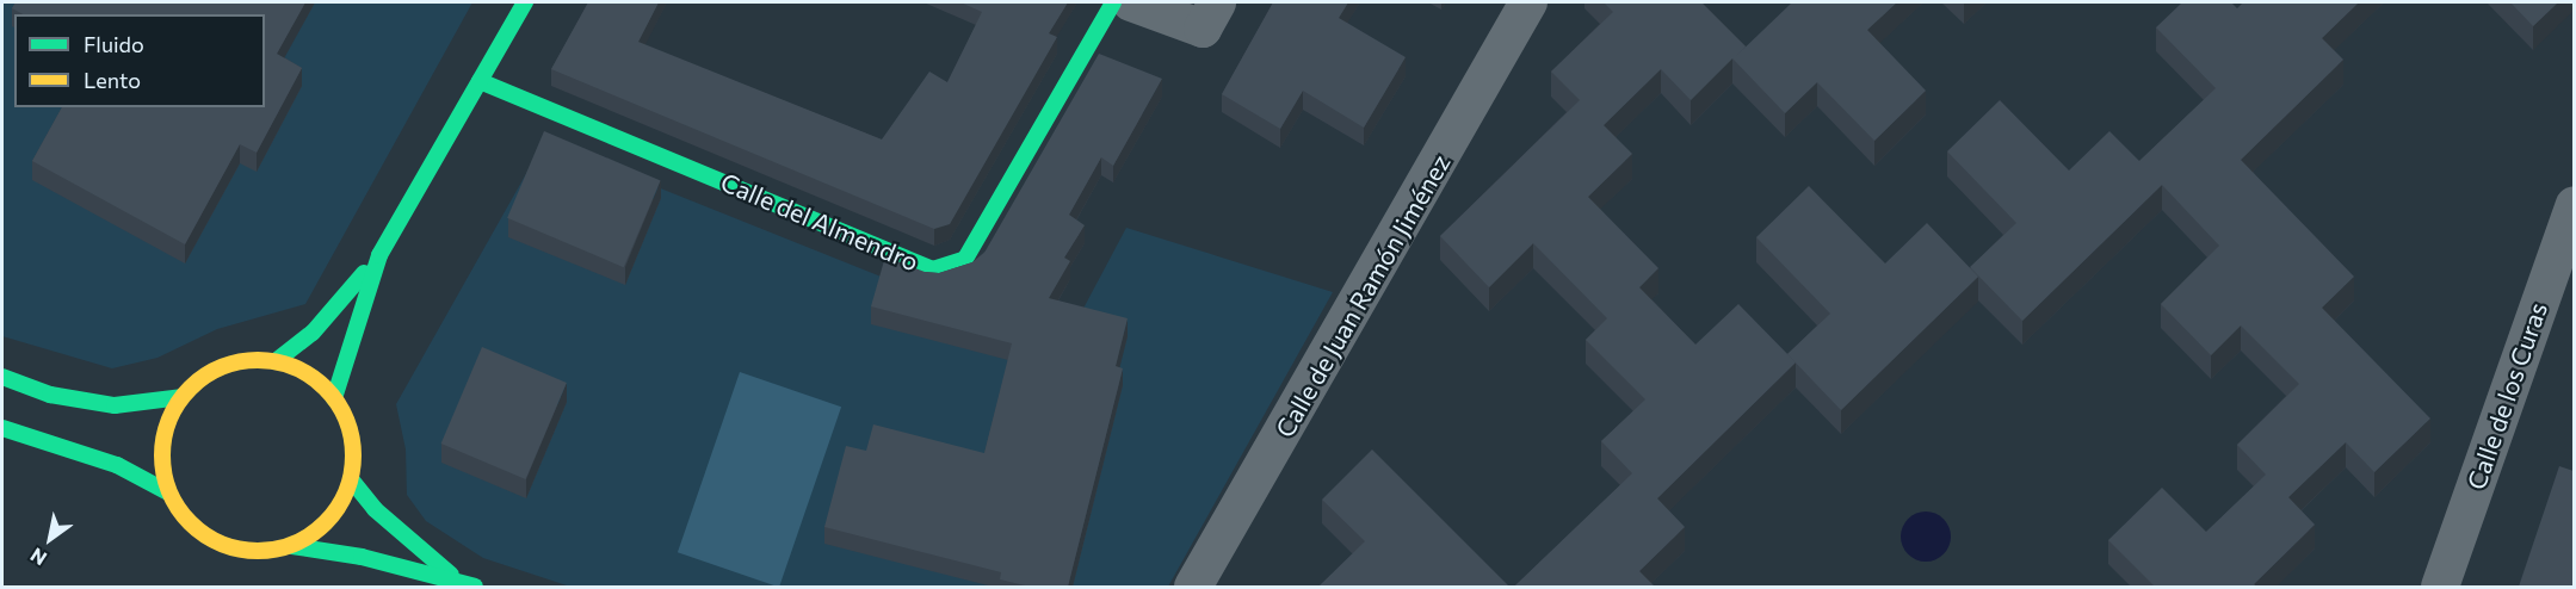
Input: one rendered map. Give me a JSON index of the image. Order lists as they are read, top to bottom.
{
  "streets": {
    "street": ["Calle del Almendro", "Calle de Juan Ramón Jiménez", "Calle de los Curas"]
  },
  "legend": ["Fluido", "Lento"],
  "north": "bottom left"
}
